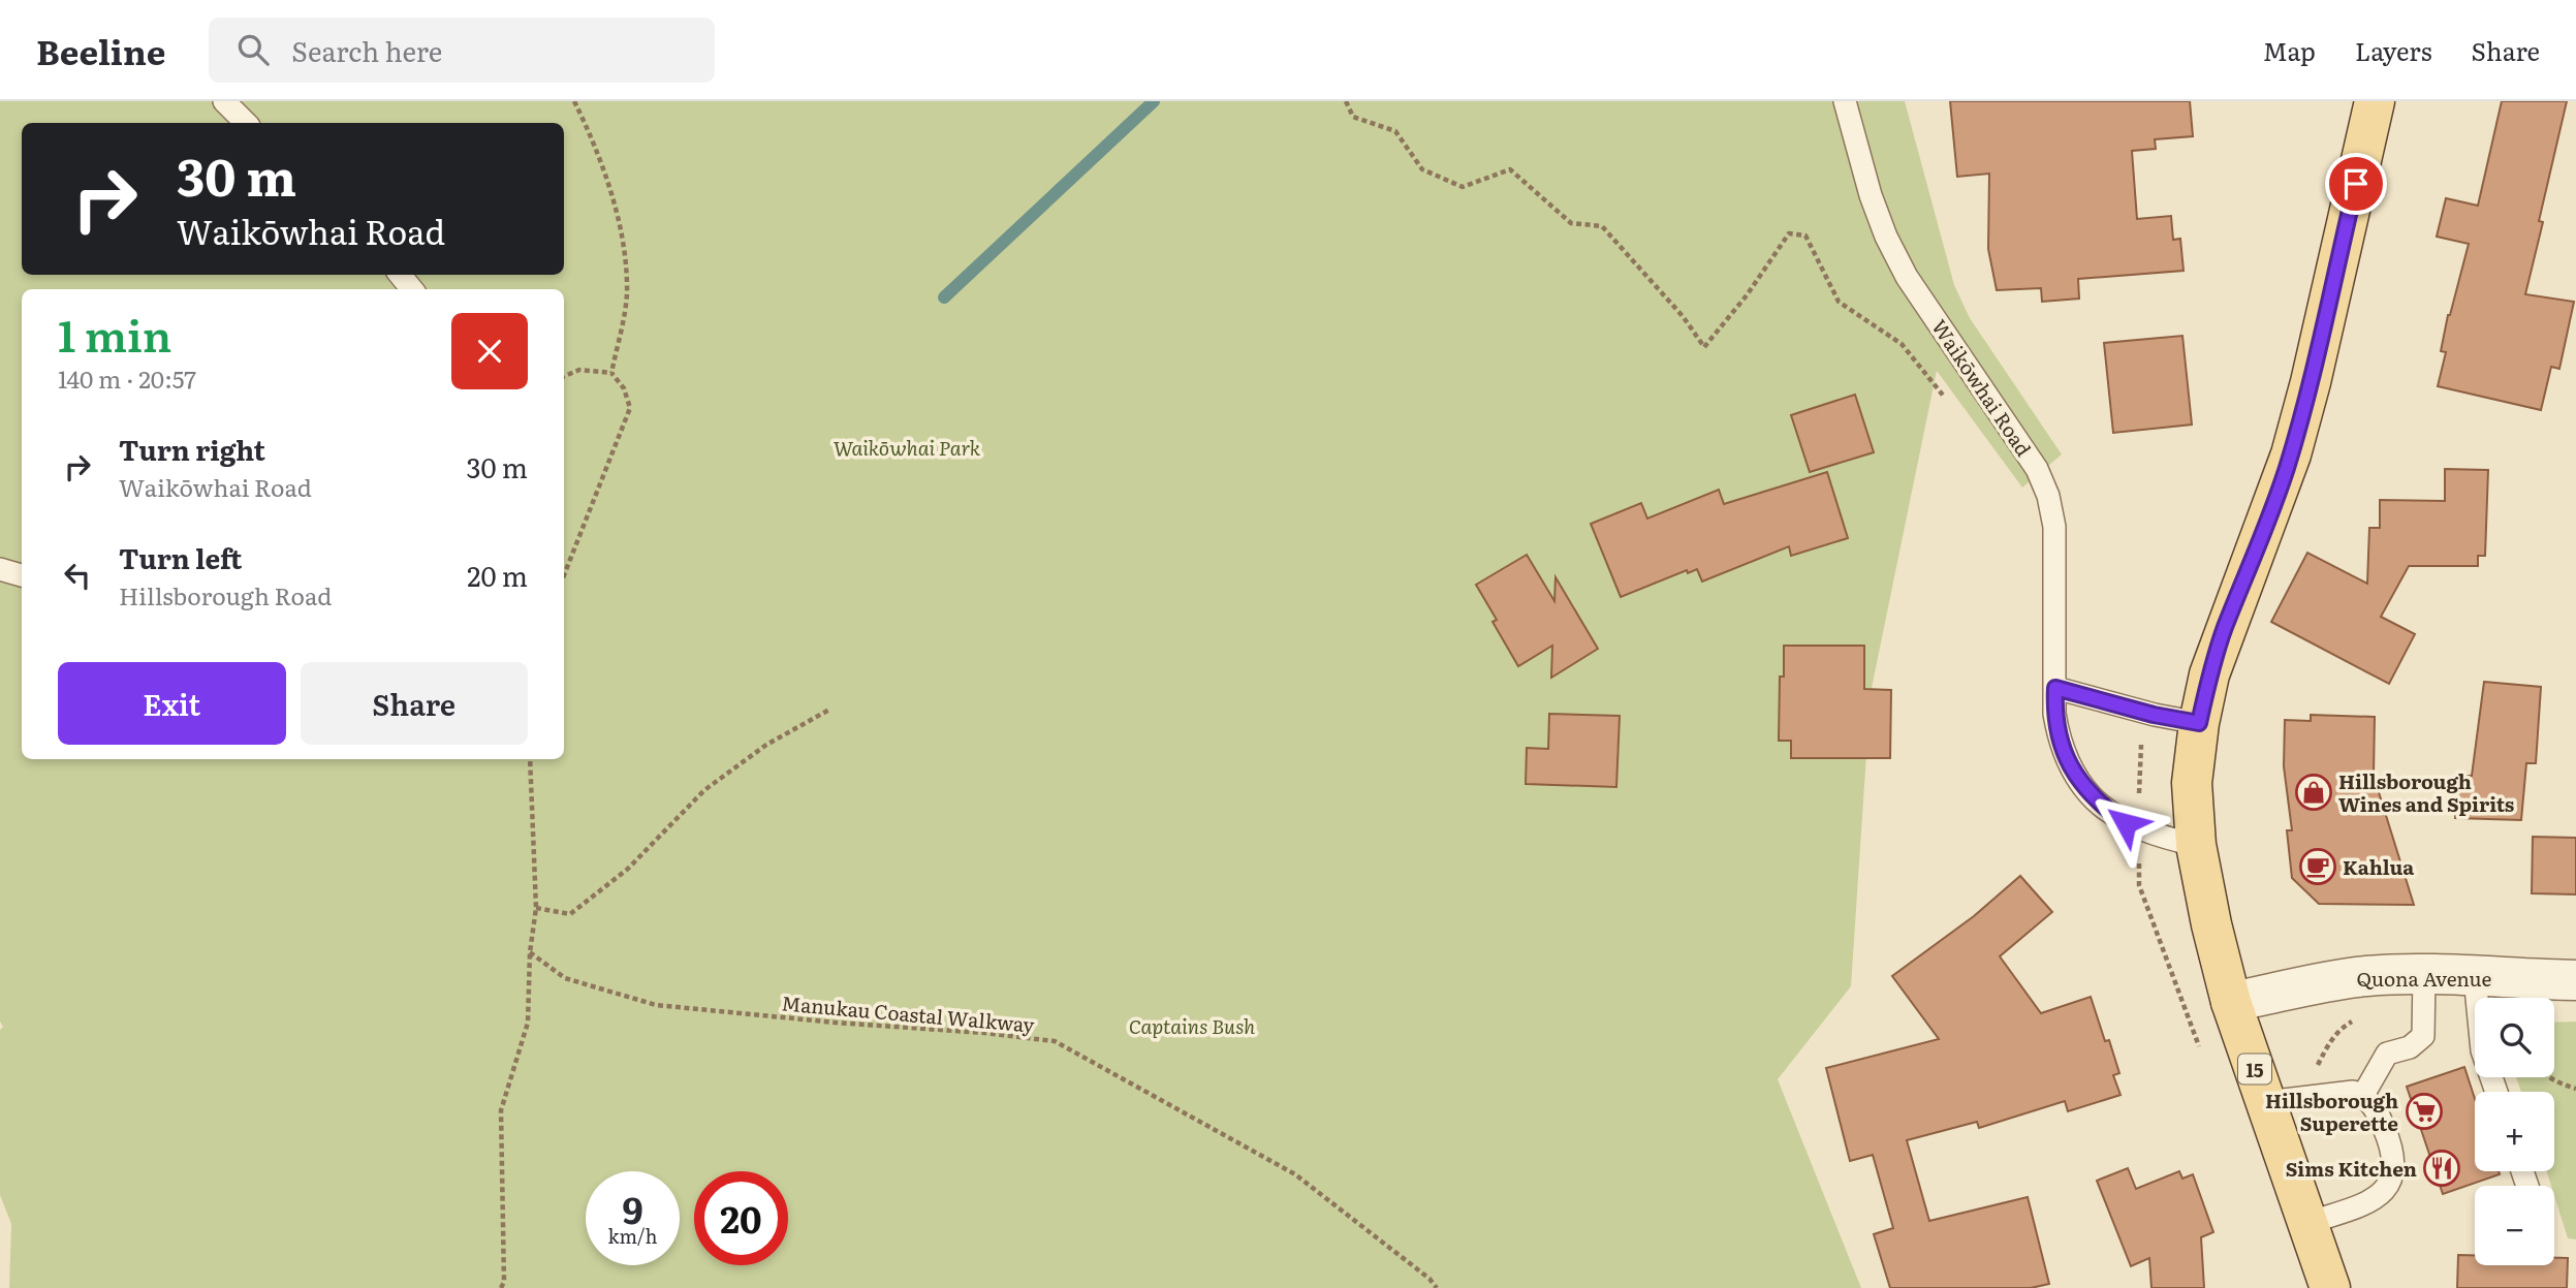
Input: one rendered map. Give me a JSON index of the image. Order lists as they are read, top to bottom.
{
  "streets": {
    "main road": ["15"],
    "street": ["Quona Avenue"],
    "lane": ["Waikōwhai Road"],
    "path": ["Manukau Coastal Walkway"]
  },
  "crossings": [
    ["Waikōwhai Road", "15"],
    ["Quona Avenue", "15"]
  ],
  "parks": ["Waikōwhai Park", "Captains Bush"],
  "places": {
    "shop": ["Hillsborough Wines and Spirits"],
    "cafe": ["Kahlua"],
    "supermarket": ["Hillsborough Superette"],
    "restaurant": ["Sims Kitchen"]
  },
  "page": {
    "header": "Beeline",
    "search": "Search here",
    "nav": ["Map", "Layers", "Share"],
    "turn": ["30 m", "Waikōwhai Road"],
    "heading": ["1 min", "140 m · 20:57"],
    "list": [
      {
        "name": "Turn right",
        "note": "Waikōwhai Road",
        "value": "30 m"
      },
      {
        "name": "Turn left",
        "note": "Hillsborough Road",
        "value": "20 m"
      }
    ],
    "buttons": ["Exit", "Share"],
    "map_buttons": ["+", "−"],
    "speed": "9 km/h",
    "limit": "20"
  }
}
